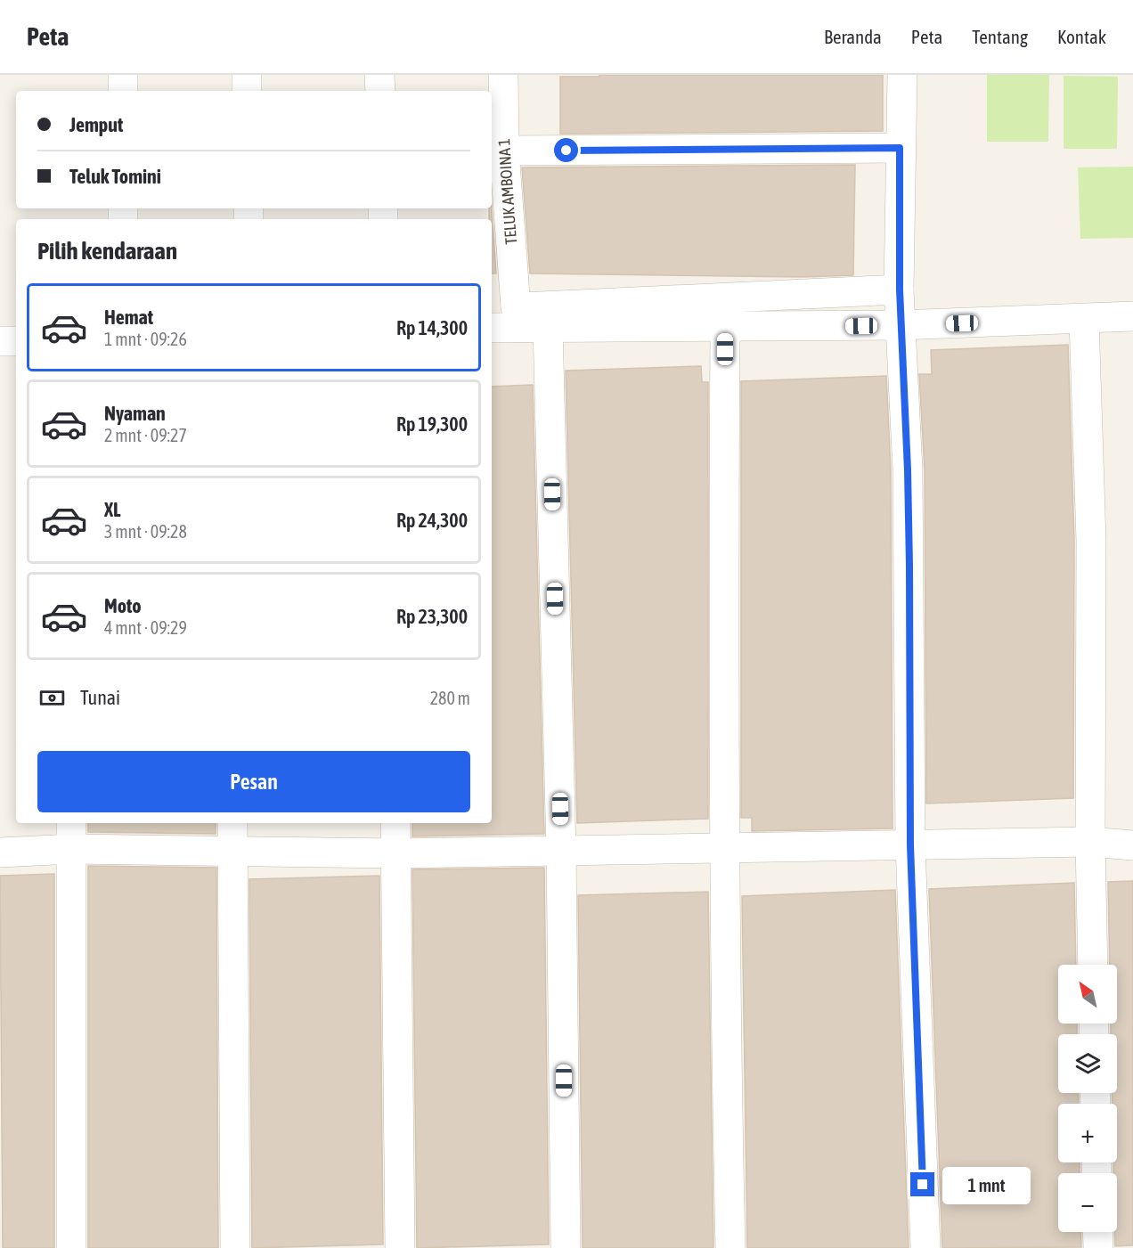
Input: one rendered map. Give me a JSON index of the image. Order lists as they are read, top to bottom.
{
  "streets": {
    "street": ["TELUK AMBOINA 1"]
  },
  "north": "top left",
  "page": {
    "header": "Peta",
    "nav": [
      "Beranda",
      "Peta",
      "Tentang",
      "Kontak"
    ],
    "banner": ["Jemput", "Teluk Tomini"],
    "heading": "Pilih kendaraan",
    "list": [
      {
        "name": "Hemat",
        "note": "1 mnt · 09:26",
        "value": "Rp 14,300"
      },
      {
        "name": "Nyaman",
        "note": "2 mnt · 09:27",
        "value": "Rp 19,300"
      },
      {
        "name": "XL",
        "note": "3 mnt · 09:28",
        "value": "Rp 24,300"
      },
      {
        "name": "Moto",
        "note": "4 mnt · 09:29",
        "value": "Rp 23,300"
      }
    ],
    "pay": ["Tunai", "280 m"],
    "buttons": "Pesan",
    "map_buttons": ["+", "−"],
    "bubble": "1 mnt"
  }
}
